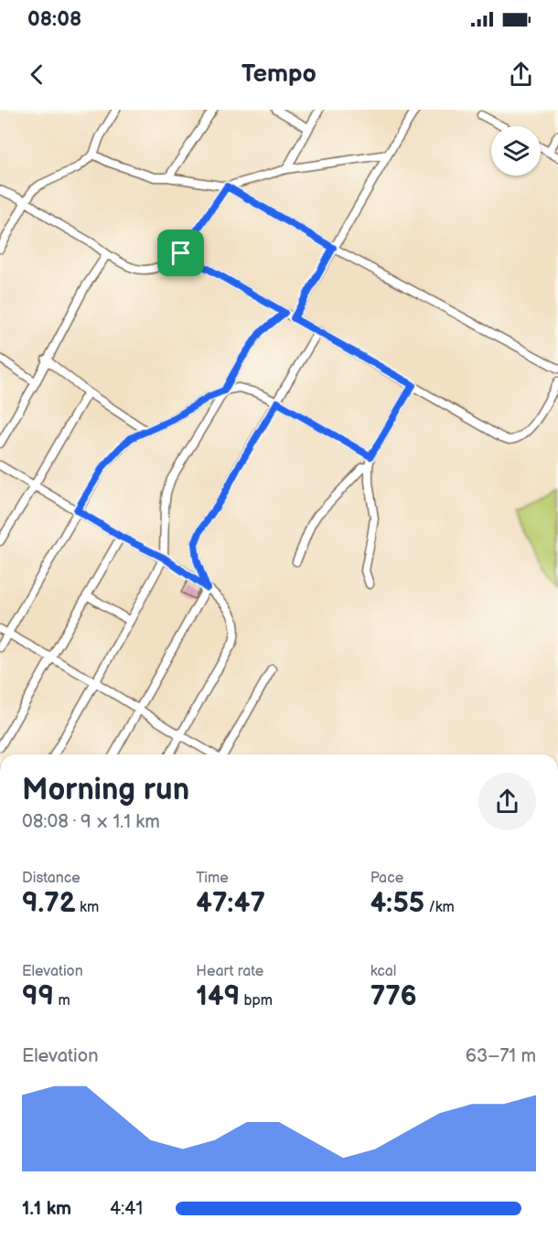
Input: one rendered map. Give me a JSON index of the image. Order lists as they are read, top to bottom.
{
  "page": {
    "status": "08:08",
    "header": "Tempo",
    "heading": ["Morning run", "08:08 · 9 × 1.1 km"],
    "stats": [
      ["Distance", "9.72 km"],
      ["Time", "47:47"],
      ["Pace", "4:55 /km"],
      ["Elevation", "99 m"],
      ["Heart rate", "149 bpm"],
      ["kcal", "776"]
    ],
    "chart": ["Elevation", "63–71 m"],
    "list": [
      {
        "name": "1.1 km",
        "note": "4:41"
      }
    ]
  }
}
